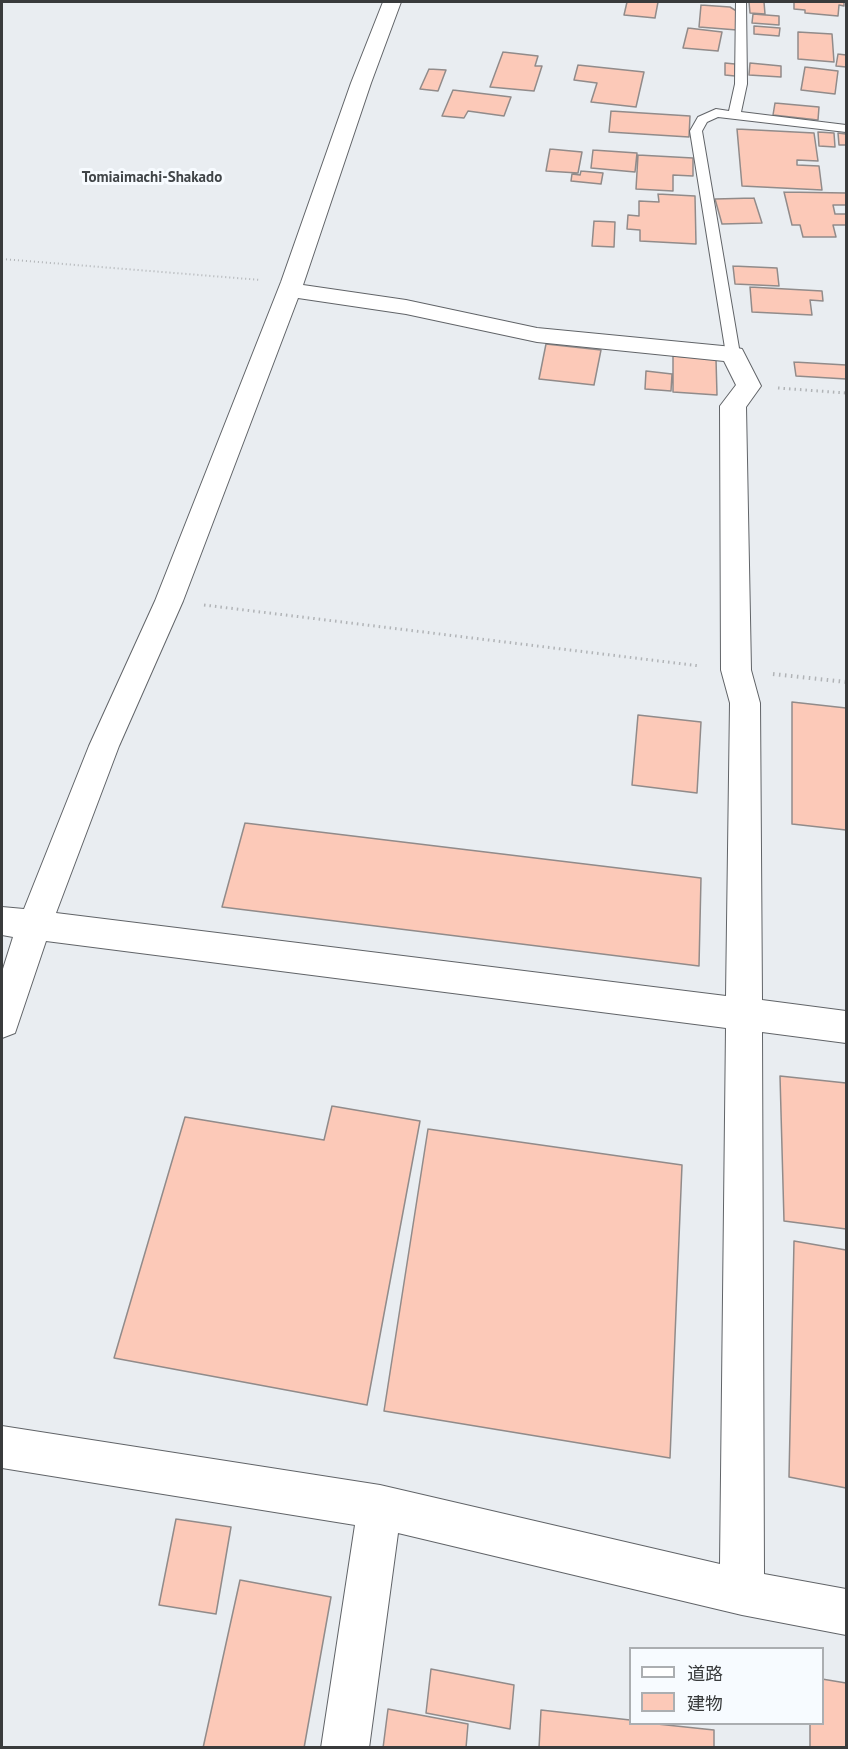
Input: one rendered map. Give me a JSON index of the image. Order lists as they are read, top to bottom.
{
  "districts": ["Tomiaimachi-Shakado"],
  "legend": ["道路", "建物"]
}
